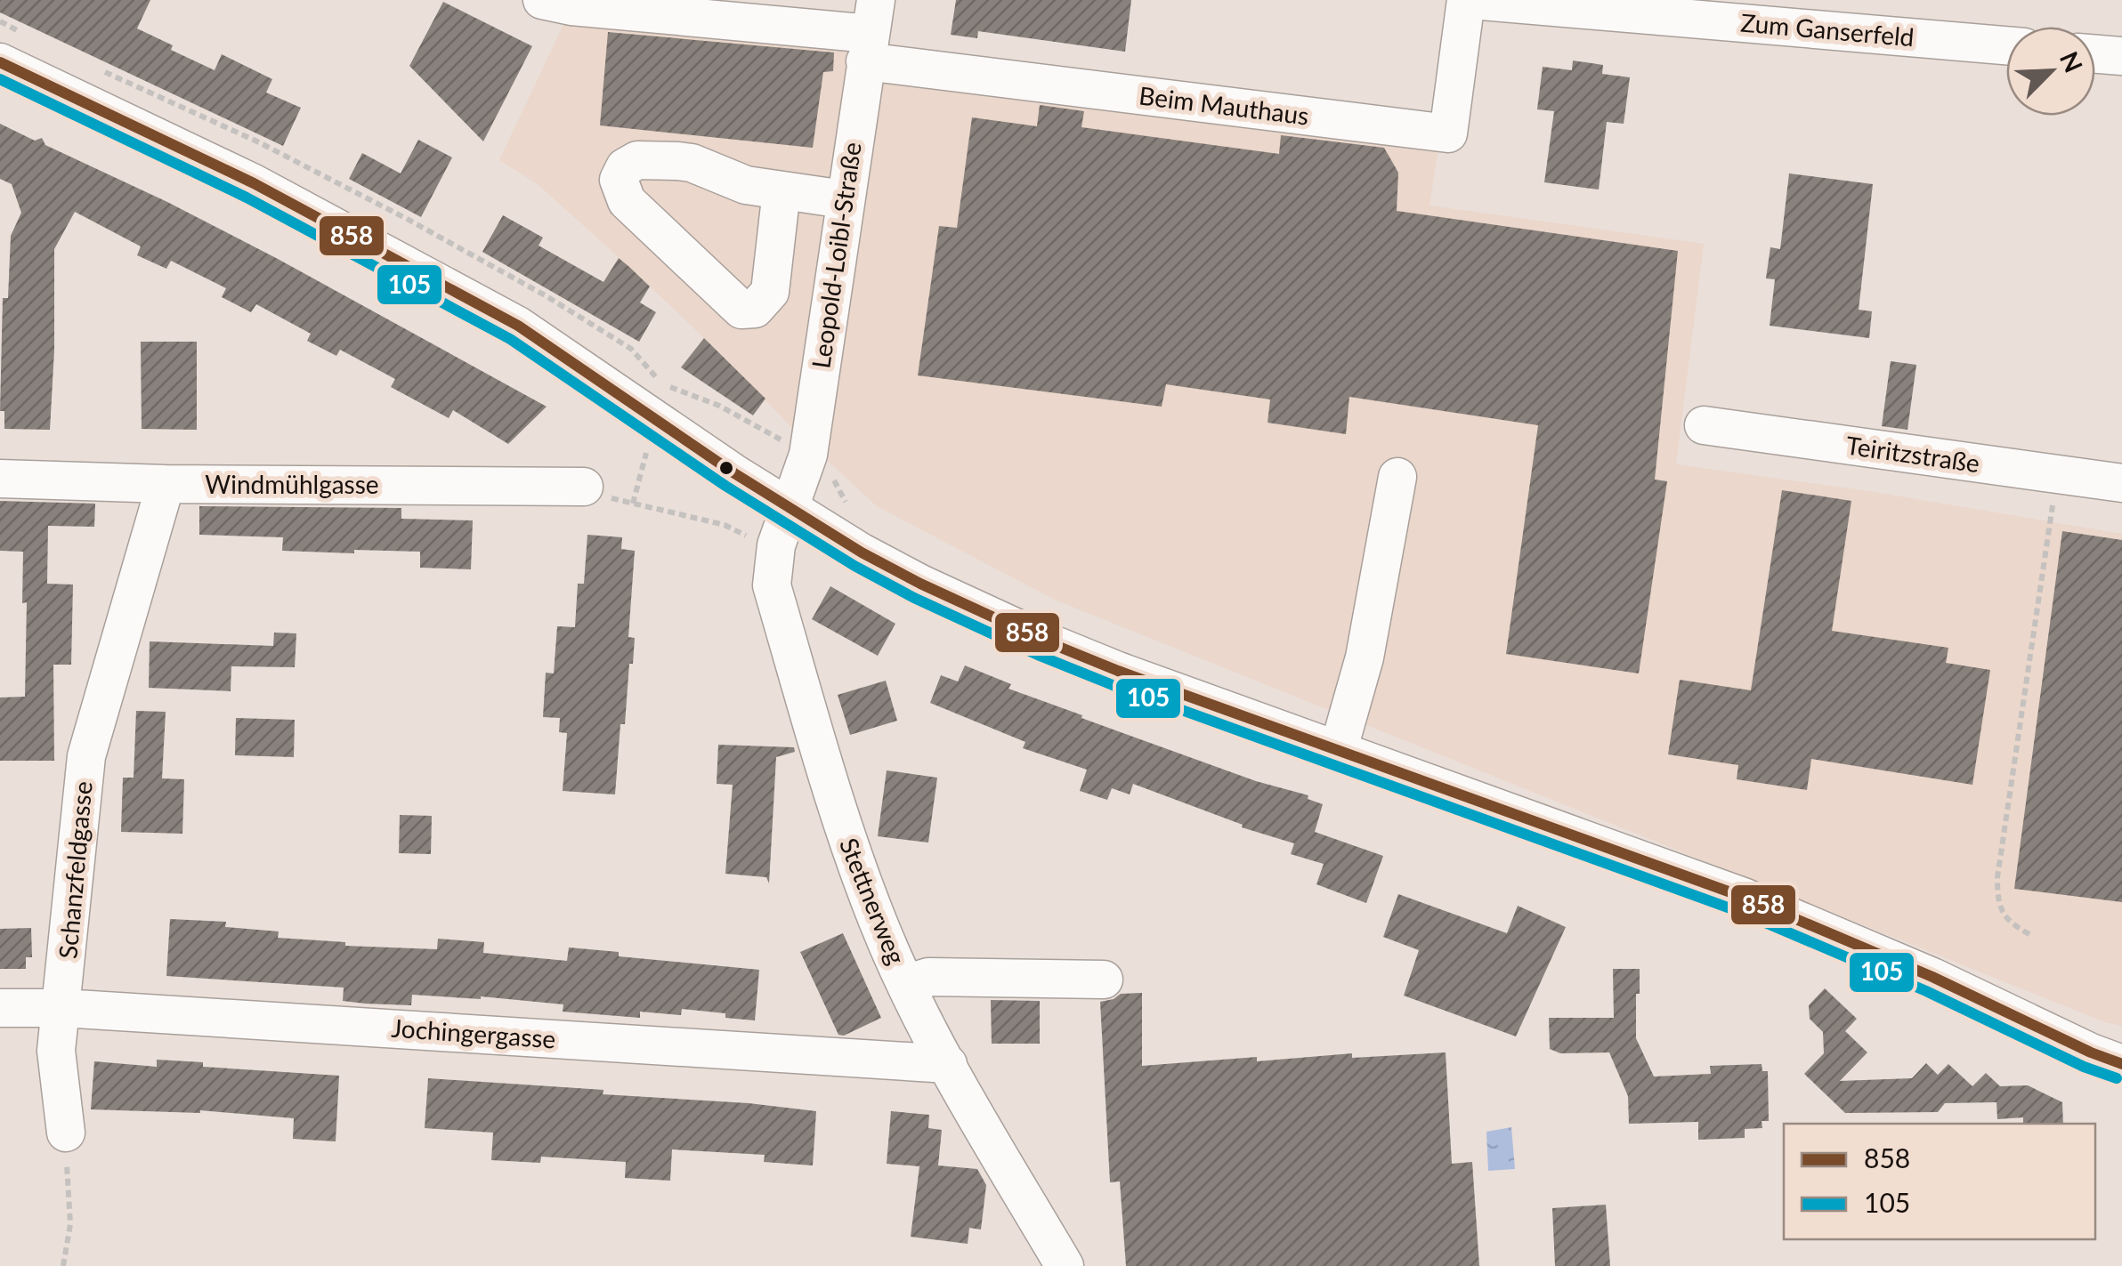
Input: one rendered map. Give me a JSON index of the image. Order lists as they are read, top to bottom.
{
  "streets": {
    "street": [
      "Zum Ganserfeld",
      "Beim Mauthaus",
      "Leopold-Loibl-Straße",
      "Teiritzstraße",
      "Windmühlgasse",
      "Schanzfeldgasse",
      "Stettnerweg",
      "Jochingergasse"
    ]
  },
  "crossings": [
    ["Zum Ganserfeld", "Beim Mauthaus"],
    ["Beim Mauthaus", "Leopold-Loibl-Straße"],
    ["Leopold-Loibl-Straße", "Stettnerweg"],
    ["Windmühlgasse", "Schanzfeldgasse"],
    ["Schanzfeldgasse", "Jochingergasse"],
    ["Stettnerweg", "Jochingergasse"]
  ],
  "lines": ["transit line 858", "transit line 105"],
  "legend": ["858", "105"],
  "north": "top right"
}
